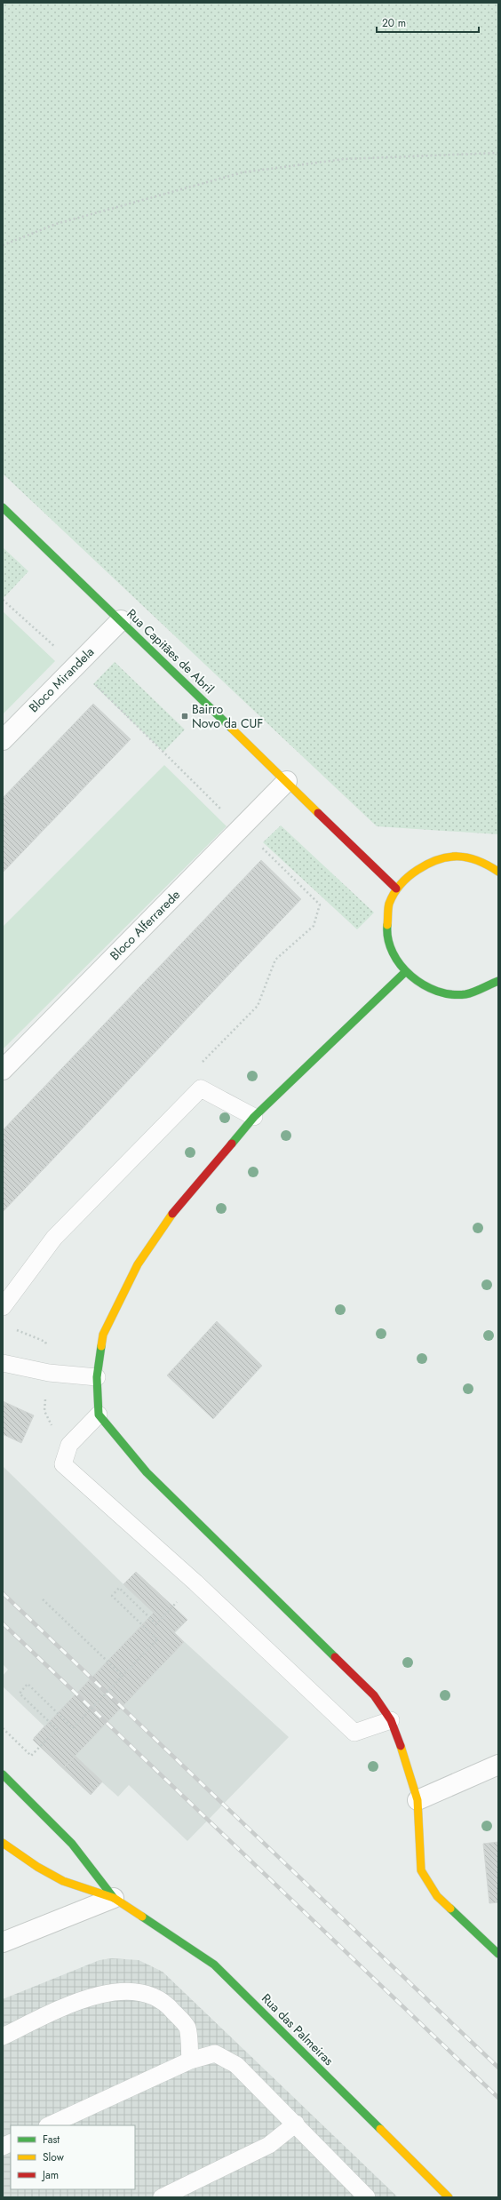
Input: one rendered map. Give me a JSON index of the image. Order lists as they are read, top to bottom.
{
  "streets": {
    "street": [
      "Rua Capitães de Abril",
      "Bloco Mirandela",
      "Bloco Alferrarede",
      "Rua das Palmeiras"
    ]
  },
  "crossings": [
    ["Rua Capitães de Abril", "Bloco Mirandela"],
    ["Rua Capitães de Abril", "Bloco Alferrarede"]
  ],
  "places": {
    "transit": ["Bairro Novo da CUF"]
  },
  "legend": ["Fast", "Slow", "Jam"],
  "scale_bar": "20 m"
}
